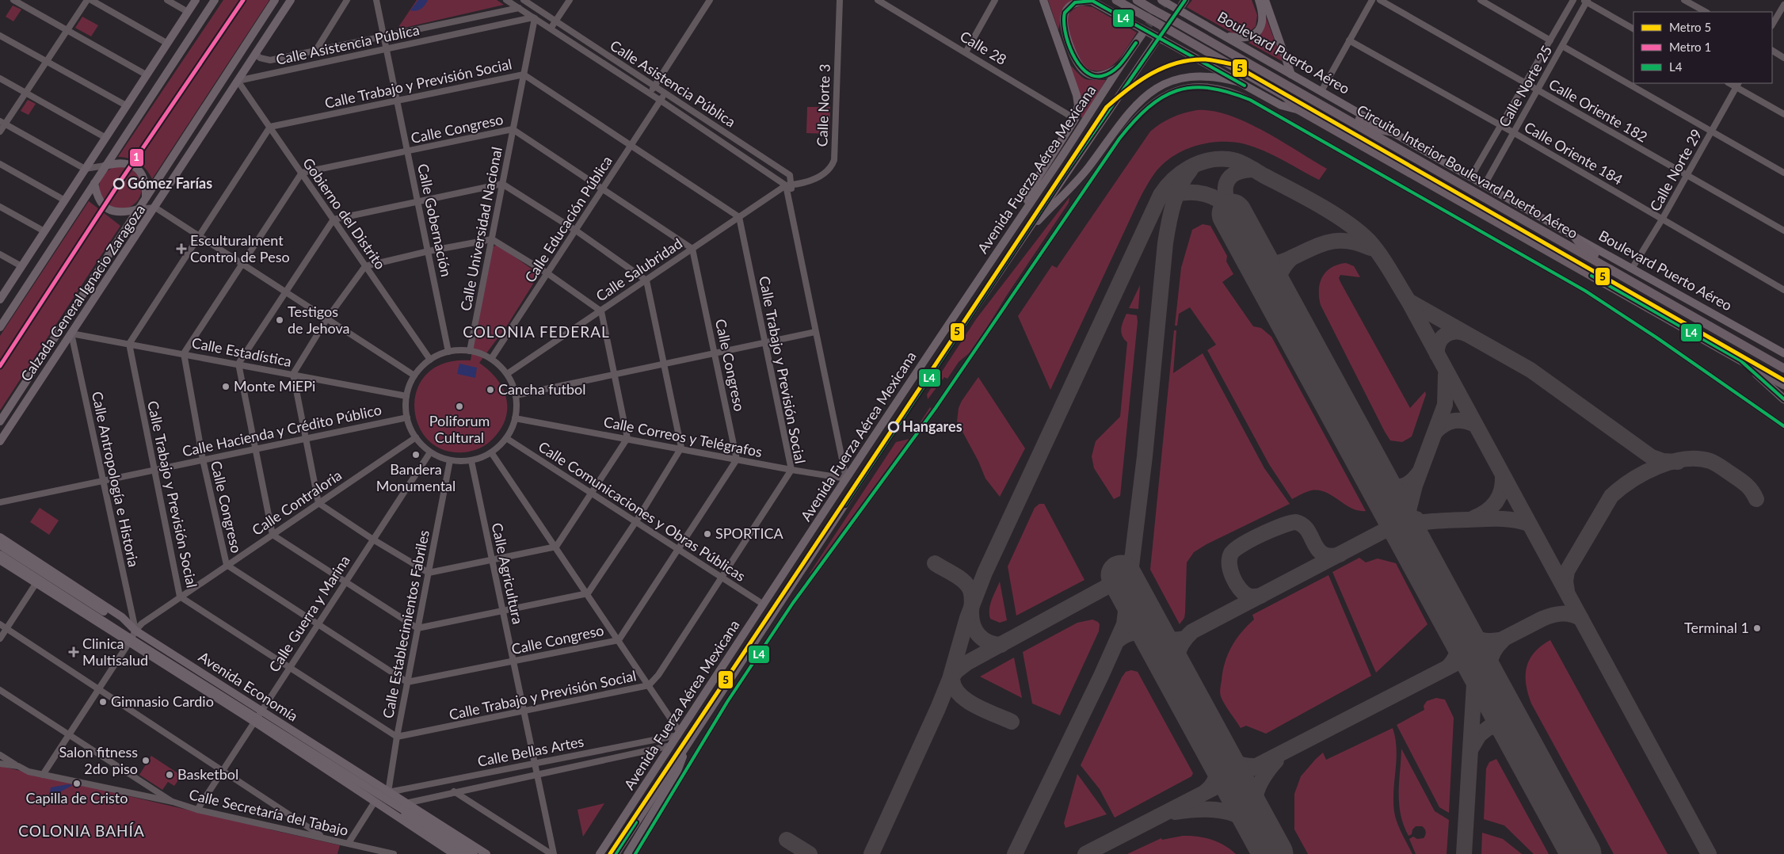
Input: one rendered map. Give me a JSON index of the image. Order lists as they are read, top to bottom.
{
  "streets": {
    "highway": ["Circuito Interior Boulevard Puerto Aéreo"],
    "main road": [
      "Boulevard Puerto Aéreo",
      "Avenida Fuerza Aérea Mexicana",
      "Calzada General Ignacio Zaragoza",
      "Avenida Economía"
    ],
    "street": [
      "Calle Asistencia Pública",
      "Calle 28",
      "Calle Trabajo y Previsión Social",
      "Calle Norte 25",
      "Calle Norte 3",
      "Calle Oriente 182",
      "Calle Congreso",
      "Calle Oriente 184",
      "Calle Norte 29",
      "Gobierno del Distrito",
      "Calle Educación Pública",
      "Calle Gobernación",
      "Calle Universidad Nacional",
      "Calle Salubridad",
      "Calle Estadística",
      "Calle Hacienda y Crédito Público",
      "Calle Correos y Telégrafos",
      "Calle Antropología e Historia",
      "Calle Contraloria",
      "Calle Comunicaciones y Obras Públicas",
      "Calle Agricultura",
      "Calle Guerra y Marina",
      "Calle Establecimientos Fabriles",
      "Calle Bellas Artes",
      "Calle Secretaría del Tabajo"
    ]
  },
  "crossings": [
    ["Calle Asistencia Pública", "Calle Norte 3"],
    ["Calle Asistencia Pública", "Avenida Fuerza Aérea Mexicana"],
    ["Calle Asistencia Pública", "Gobierno del Distrito"],
    ["Calle Asistencia Pública", "Calle Educación Pública"],
    ["Calle Asistencia Pública", "Calle Gobernación"],
    ["Calle Asistencia Pública", "Calle Universidad Nacional"],
    ["Calle Asistencia Pública", "Calle Salubridad"],
    ["Calle Asistencia Pública", "Calzada General Ignacio Zaragoza"],
    ["Calle Asistencia Pública", "Calle Correos y Telégrafos"],
    ["Boulevard Puerto Aéreo", "Calle Norte 25"],
    ["Boulevard Puerto Aéreo", "Calle Norte 29"],
    ["Calle Trabajo y Previsión Social", "Gobierno del Distrito"],
    ["Calle Trabajo y Previsión Social", "Calle Educación Pública"],
    ["Calle Trabajo y Previsión Social", "Calle Gobernación"],
    ["Calle Trabajo y Previsión Social", "Calle Universidad Nacional"],
    ["Calle Trabajo y Previsión Social", "Calle Salubridad"],
    ["Calle Trabajo y Previsión Social", "Calle Estadística"],
    ["Calle Trabajo y Previsión Social", "Calle Hacienda y Crédito Público"],
    ["Calle Trabajo y Previsión Social", "Calle Correos y Telégrafos"],
    ["Calle Trabajo y Previsión Social", "Calle Contraloria"],
    ["Calle Trabajo y Previsión Social", "Calle Comunicaciones y Obras Públicas"],
    ["Calle Trabajo y Previsión Social", "Calle Agricultura"],
    ["Calle Trabajo y Previsión Social", "Calle Guerra y Marina"],
    ["Calle Trabajo y Previsión Social", "Calle Establecimientos Fabriles"],
    ["Calle Norte 25", "Calle Oriente 182"],
    ["Calle Norte 25", "Calle Oriente 184"],
    ["Calle Norte 3", "Calle Salubridad"],
    ["Calle Oriente 182", "Calle Norte 29"],
    ["Calle Congreso", "Gobierno del Distrito"],
    ["Calle Congreso", "Calle Educación Pública"],
    ["Calle Congreso", "Calle Gobernación"],
    ["Calle Congreso", "Calle Universidad Nacional"],
    ["Calle Congreso", "Calle Salubridad"],
    ["Calle Congreso", "Calle Estadística"],
    ["Calle Congreso", "Calle Hacienda y Crédito Público"],
    ["Calle Congreso", "Calle Correos y Telégrafos"],
    ["Calle Congreso", "Calle Contraloria"],
    ["Calle Congreso", "Calle Comunicaciones y Obras Públicas"],
    ["Calle Congreso", "Calle Agricultura"],
    ["Calle Congreso", "Calle Guerra y Marina"],
    ["Calle Congreso", "Calle Establecimientos Fabriles"],
    ["Calle Oriente 184", "Calle Norte 29"],
    ["Avenida Fuerza Aérea Mexicana", "Calle Correos y Telégrafos"],
    ["Avenida Fuerza Aérea Mexicana", "Calle Comunicaciones y Obras Públicas"],
    ["Avenida Fuerza Aérea Mexicana", "Calle Bellas Artes"],
    ["Gobierno del Distrito", "Calle Educación Pública"],
    ["Gobierno del Distrito", "Calle Gobernación"],
    ["Gobierno del Distrito", "Calle Universidad Nacional"],
    ["Gobierno del Distrito", "Calle Salubridad"],
    ["Gobierno del Distrito", "Calzada General Ignacio Zaragoza"],
    ["Gobierno del Distrito", "Calle Estadística"],
    ["Gobierno del Distrito", "Calle Hacienda y Crédito Público"],
    ["Gobierno del Distrito", "Calle Correos y Telégrafos"],
    ["Gobierno del Distrito", "Calle Contraloria"],
    ["Gobierno del Distrito", "Calle Comunicaciones y Obras Públicas"],
    ["Gobierno del Distrito", "Calle Agricultura"],
    ["Gobierno del Distrito", "Calle Guerra y Marina"],
    ["Gobierno del Distrito", "Calle Establecimientos Fabriles"],
    ["Calle Educación Pública", "Calle Gobernación"],
    ["Calle Educación Pública", "Calle Universidad Nacional"],
    ["Calle Educación Pública", "Calle Salubridad"],
    ["Calle Educación Pública", "Calle Estadística"],
    ["Calle Educación Pública", "Calle Hacienda y Crédito Público"],
    ["Calle Educación Pública", "Calle Correos y Telégrafos"],
    ["Calle Educación Pública", "Calle Contraloria"],
    ["Calle Educación Pública", "Calle Comunicaciones y Obras Públicas"],
    ["Calle Educación Pública", "Calle Agricultura"],
    ["Calle Educación Pública", "Calle Guerra y Marina"],
    ["Calle Educación Pública", "Calle Establecimientos Fabriles"],
    ["Calle Gobernación", "Calle Universidad Nacional"],
    ["Calle Gobernación", "Calle Salubridad"],
    ["Calle Gobernación", "Calle Estadística"],
    ["Calle Gobernación", "Calle Hacienda y Crédito Público"],
    ["Calle Gobernación", "Calle Correos y Telégrafos"],
    ["Calle Gobernación", "Calle Contraloria"],
    ["Calle Gobernación", "Calle Comunicaciones y Obras Públicas"],
    ["Calle Gobernación", "Calle Agricultura"],
    ["Calle Gobernación", "Calle Guerra y Marina"],
    ["Calle Gobernación", "Calle Establecimientos Fabriles"],
    ["Calle Universidad Nacional", "Calle Salubridad"],
    ["Calle Universidad Nacional", "Calle Estadística"],
    ["Calle Universidad Nacional", "Calle Hacienda y Crédito Público"],
    ["Calle Universidad Nacional", "Calle Correos y Telégrafos"],
    ["Calle Universidad Nacional", "Calle Contraloria"],
    ["Calle Universidad Nacional", "Calle Comunicaciones y Obras Públicas"],
    ["Calle Universidad Nacional", "Calle Agricultura"],
    ["Calle Universidad Nacional", "Calle Guerra y Marina"],
    ["Calle Universidad Nacional", "Calle Establecimientos Fabriles"],
    ["Calle Salubridad", "Calle Estadística"],
    ["Calle Salubridad", "Calle Hacienda y Crédito Público"],
    ["Calle Salubridad", "Calle Correos y Telégrafos"],
    ["Calle Salubridad", "Calle Contraloria"],
    ["Calle Salubridad", "Calle Comunicaciones y Obras Públicas"],
    ["Calle Salubridad", "Calle Agricultura"],
    ["Calle Salubridad", "Calle Guerra y Marina"],
    ["Calle Salubridad", "Calle Establecimientos Fabriles"],
    ["Calzada General Ignacio Zaragoza", "Calle Estadística"],
    ["Calzada General Ignacio Zaragoza", "Calle Antropología e Historia"],
    ["Calle Estadística", "Calle Hacienda y Crédito Público"],
    ["Calle Estadística", "Calle Correos y Telégrafos"],
    ["Calle Estadística", "Calle Antropología e Historia"],
    ["Calle Estadística", "Calle Contraloria"],
    ["Calle Estadística", "Calle Comunicaciones y Obras Públicas"],
    ["Calle Estadística", "Calle Agricultura"],
    ["Calle Estadística", "Calle Guerra y Marina"],
    ["Calle Estadística", "Calle Establecimientos Fabriles"],
    ["Calle Hacienda y Crédito Público", "Calle Correos y Telégrafos"],
    ["Calle Hacienda y Crédito Público", "Calle Antropología e Historia"],
    ["Calle Hacienda y Crédito Público", "Calle Contraloria"],
    ["Calle Hacienda y Crédito Público", "Calle Comunicaciones y Obras Públicas"],
    ["Calle Hacienda y Crédito Público", "Calle Agricultura"],
    ["Calle Hacienda y Crédito Público", "Calle Guerra y Marina"],
    ["Calle Hacienda y Crédito Público", "Calle Establecimientos Fabriles"],
    ["Calle Correos y Telégrafos", "Calle Contraloria"],
    ["Calle Correos y Telégrafos", "Calle Comunicaciones y Obras Públicas"],
    ["Calle Correos y Telégrafos", "Calle Agricultura"],
    ["Calle Correos y Telégrafos", "Calle Guerra y Marina"],
    ["Calle Correos y Telégrafos", "Calle Establecimientos Fabriles"],
    ["Calle Antropología e Historia", "Calle Contraloria"],
    ["Calle Antropología e Historia", "Avenida Economía"],
    ["Calle Contraloria", "Calle Comunicaciones y Obras Públicas"],
    ["Calle Contraloria", "Calle Agricultura"],
    ["Calle Contraloria", "Calle Guerra y Marina"],
    ["Calle Contraloria", "Calle Establecimientos Fabriles"],
    ["Calle Contraloria", "Avenida Economía"],
    ["Calle Comunicaciones y Obras Públicas", "Calle Agricultura"],
    ["Calle Comunicaciones y Obras Públicas", "Calle Guerra y Marina"],
    ["Calle Comunicaciones y Obras Públicas", "Calle Establecimientos Fabriles"],
    ["Calle Agricultura", "Calle Guerra y Marina"],
    ["Calle Agricultura", "Calle Establecimientos Fabriles"],
    ["Calle Agricultura", "Calle Bellas Artes"],
    ["Calle Guerra y Marina", "Calle Establecimientos Fabriles"],
    ["Calle Guerra y Marina", "Avenida Economía"],
    ["Calle Guerra y Marina", "Calle Secretaría del Tabajo"],
    ["Calle Establecimientos Fabriles", "Avenida Economía"],
    ["Calle Establecimientos Fabriles", "Calle Bellas Artes"],
    ["Avenida Economía", "Calle Bellas Artes"]
  ],
  "districts": ["COLONIA FEDERAL", "COLONIA BAHÍA"],
  "places": {
    "other": [
      "Gómez Farías",
      "Testigos de Jehova",
      "Monte MiEPi",
      "Cancha futbol",
      "Poliforum Cultural",
      "Hangares",
      "Bandera Monumental",
      "SPORTICA",
      "Terminal 1",
      "Gimnasio Cardio",
      "Salon fitness 2do piso",
      "Basketbol",
      "Capilla de Cristo"
    ],
    "health": ["Esculturalment Control de Peso", "Clinica Multisalud"]
  },
  "lines": ["metro line 1", "transit line L4", "metro line 5"],
  "legend": ["Metro 5", "Metro 1", "L4"]
}
